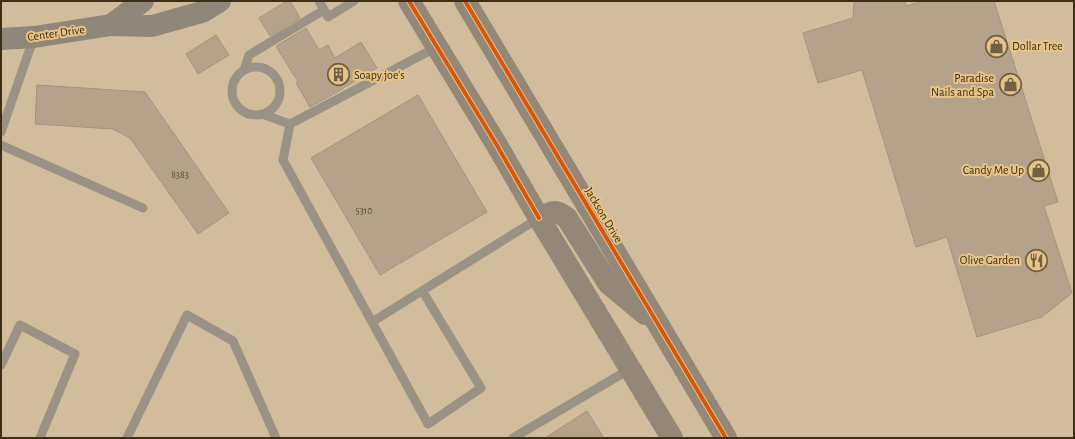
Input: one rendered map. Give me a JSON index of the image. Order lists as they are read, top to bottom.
{
  "streets": {
    "main road": ["Center Drive", "Jackson Drive"]
  },
  "places": {
    "shop": ["Dollar Tree", "Paradise Nails and Spa", "Candy Me Up"],
    "building": ["Soapy joe's"],
    "restaurant": ["Olive Garden"]
  },
  "house_numbers": ["8383", "5310"]
}
